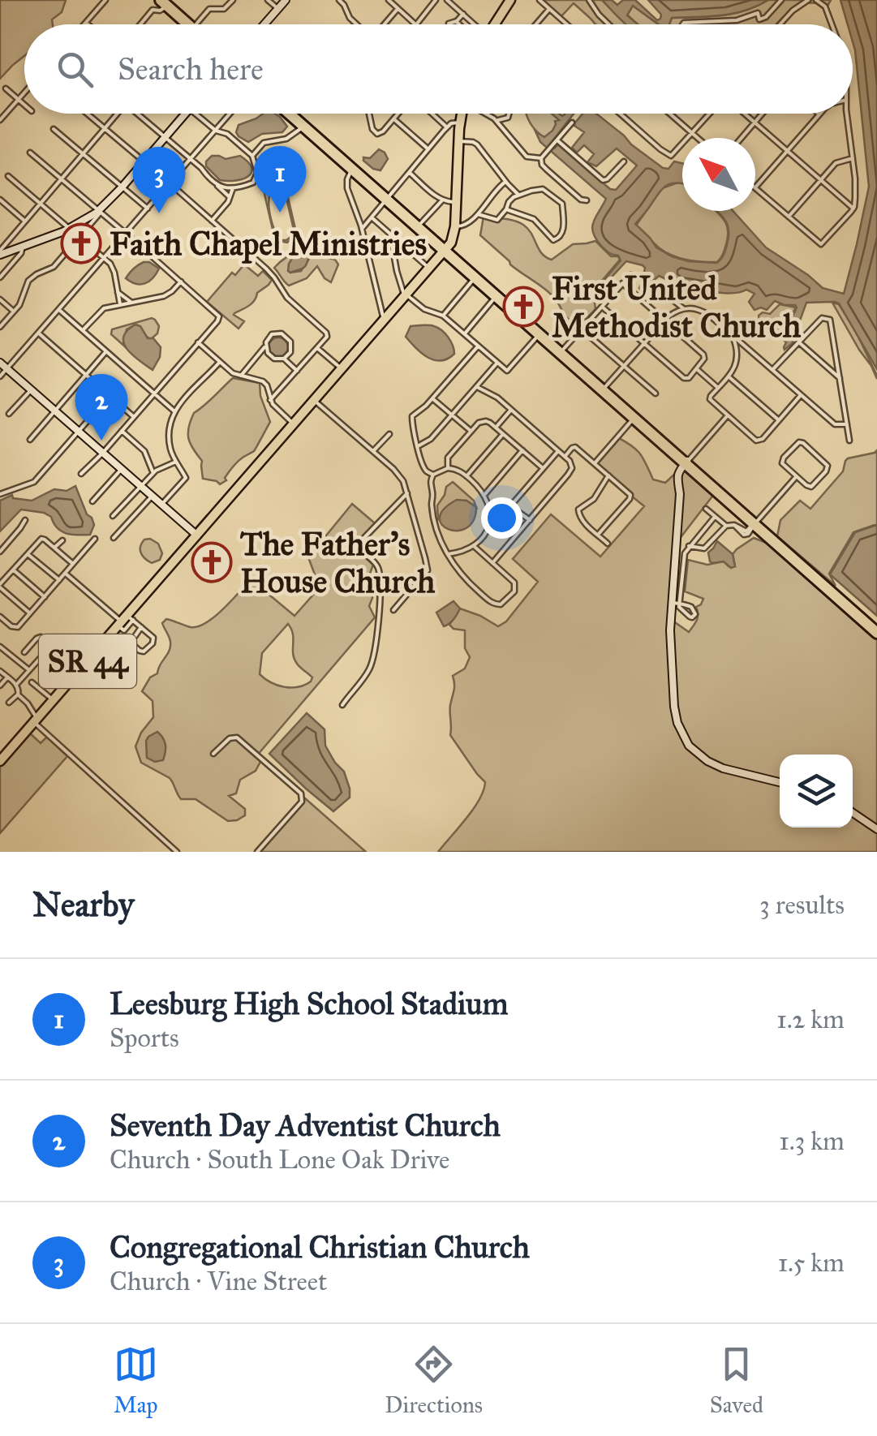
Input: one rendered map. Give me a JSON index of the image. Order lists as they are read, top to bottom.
{
  "streets": {
    "main road": ["SR 44"]
  },
  "places": {
    "church": ["Faith Chapel Ministries", "First United Methodist Church", "The Father's House Church"]
  },
  "north": "top left",
  "page": {
    "search": "Search here",
    "pins": ["1", "3", "2"],
    "heading": ["Nearby", "3 results"],
    "list": [
      {
        "mark": "1",
        "name": "Leesburg High School Stadium",
        "note": "Sports",
        "value": "1.2 km"
      },
      {
        "mark": "2",
        "name": "Seventh Day Adventist Church",
        "note": "Church · South Lone Oak Drive",
        "value": "1.3 km"
      },
      {
        "mark": "3",
        "name": "Congregational Christian Church",
        "note": "Church · Vine Street",
        "value": "1.5 km"
      }
    ],
    "nav": ["Map", "Directions", "Saved"]
  }
}
